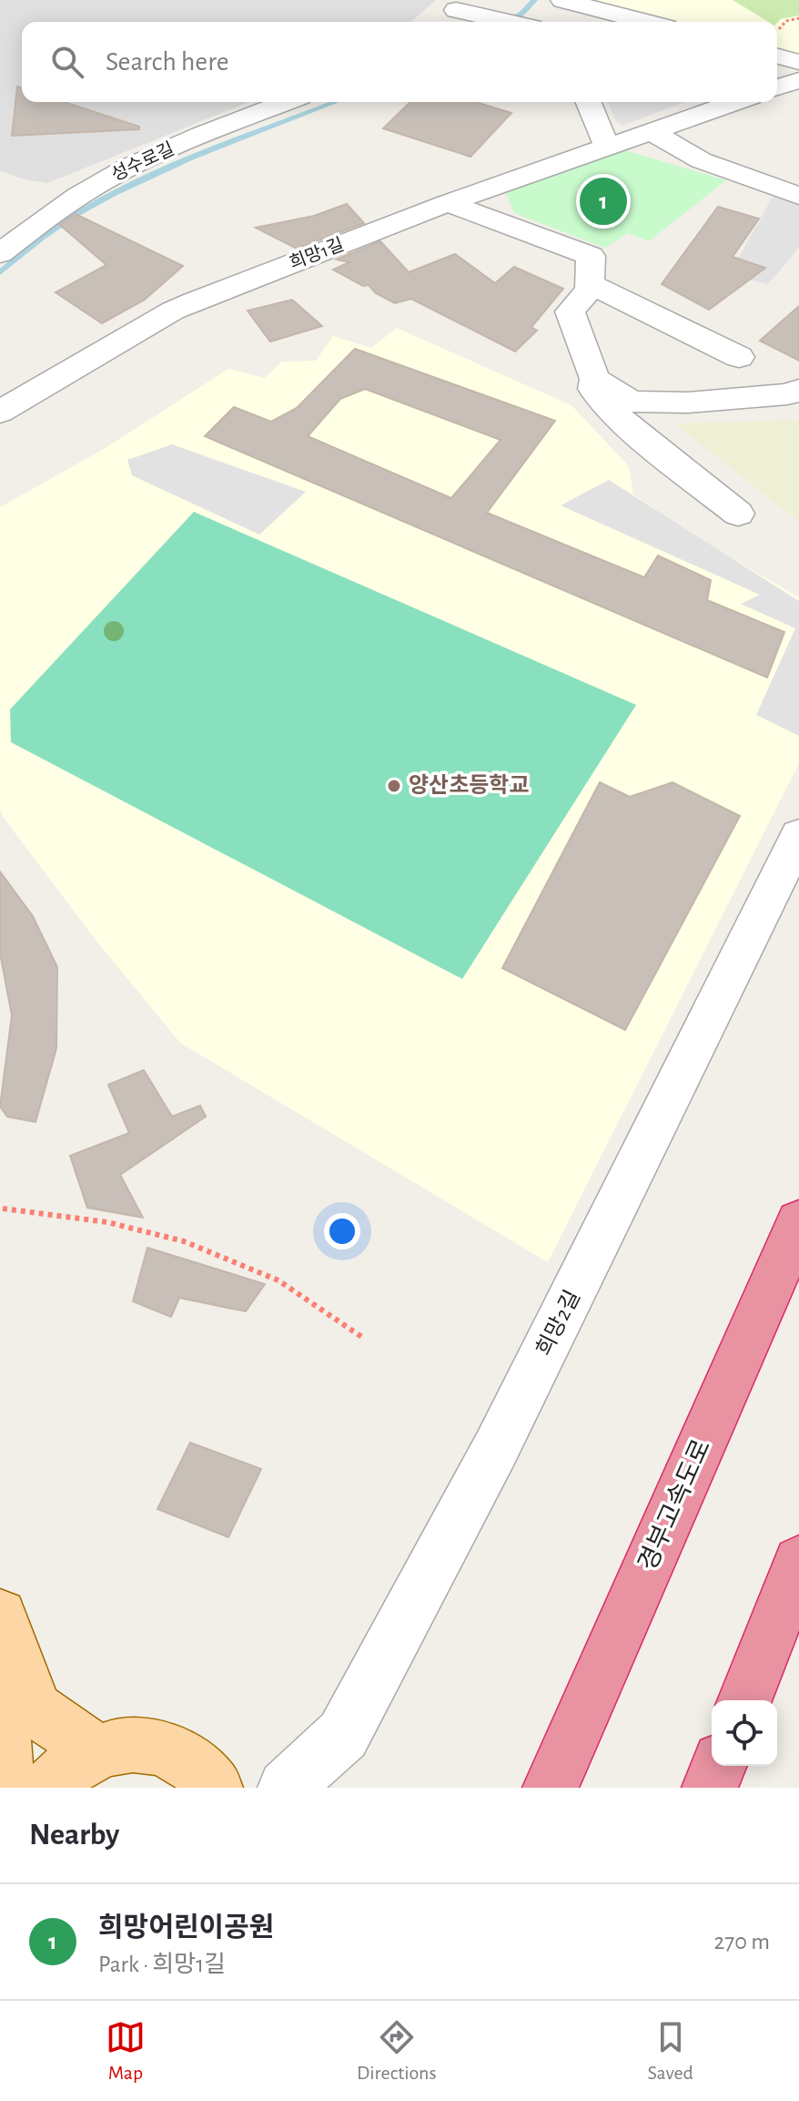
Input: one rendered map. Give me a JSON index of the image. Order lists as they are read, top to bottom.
{
  "streets": {
    "highway": ["경부고속도로"],
    "street": ["성수로길", "희망1길", "희망2길"]
  },
  "places": ["양산초등학교"],
  "page": {
    "search": "Search here",
    "pins": "1",
    "heading": "Nearby",
    "list": [
      {
        "mark": "1",
        "name": "희망어린이공원",
        "note": "Park · 희망1길",
        "value": "270 m"
      }
    ],
    "nav": ["Map", "Directions", "Saved"]
  }
}
